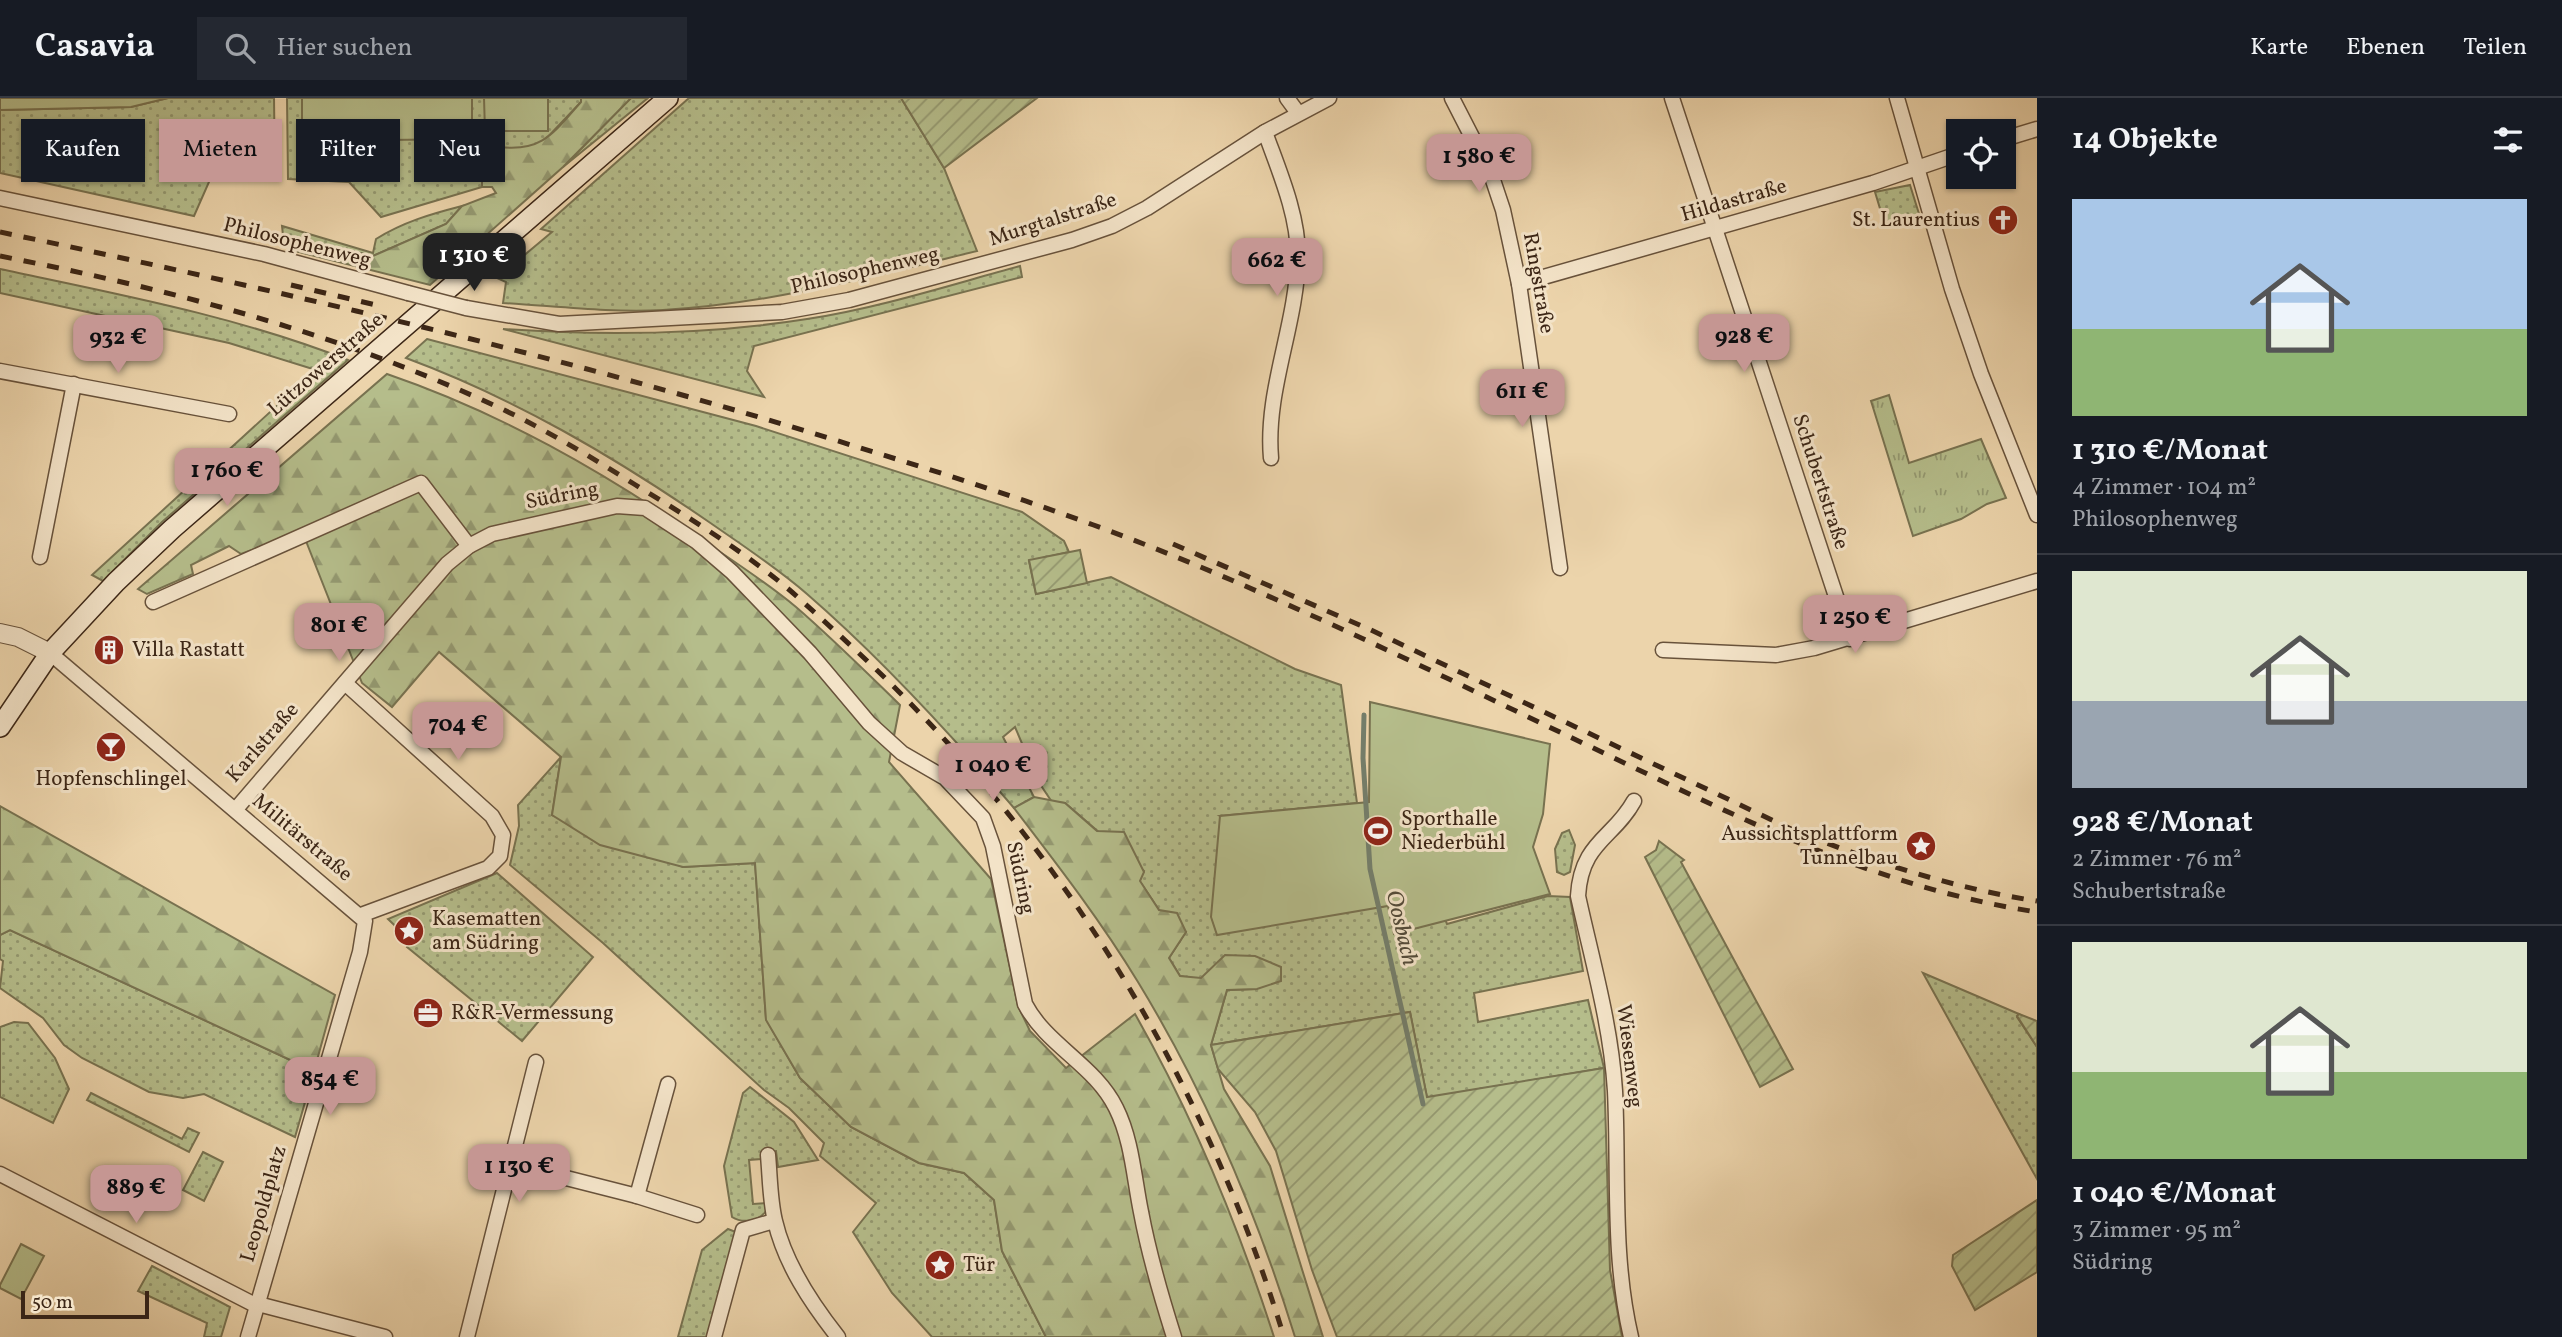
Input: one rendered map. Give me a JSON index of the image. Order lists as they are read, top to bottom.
{
  "streets": {
    "main road": ["Lützowerstraße"],
    "street": [
      "Hildastraße",
      "Murgtalstraße",
      "Philosophenweg",
      "Ringstraße",
      "Schubertstraße",
      "Südring",
      "Karlstraße",
      "Militärstraße",
      "Wiesenweg",
      "Leopoldplatz"
    ]
  },
  "crossings": [
    ["Hildastraße", "Ringstraße"],
    ["Hildastraße", "Schubertstraße"],
    ["Murgtalstraße", "Philosophenweg"],
    ["Lützowerstraße", "Militärstraße"],
    ["Südring", "Karlstraße"],
    ["Karlstraße", "Militärstraße"],
    ["Militärstraße", "Leopoldplatz"]
  ],
  "water": ["Oosbach"],
  "places": {
    "church": ["St. Laurentius"],
    "building": ["Villa Rastatt"],
    "bar": ["Hopfenschlingel"],
    "sports": ["Sporthalle Niederbühl"],
    "place": ["Aussichtsplattform Tunnelbau", "Kasematten am Südring", "Tür"],
    "office": ["R&R-Vermessung"]
  },
  "scale_bar": "50 m",
  "page": {
    "header": "Casavia",
    "search": "Hier suchen",
    "nav": ["Karte", "Ebenen", "Teilen"],
    "heading": "14 Objekte",
    "chip": [
      "Kaufen",
      "Mieten",
      "Filter",
      "Neu"
    ],
    "price": [
      "1 580 €",
      "1 310 €",
      "662 €",
      "928 €",
      "932 €",
      "611 €",
      "1 760 €",
      "1 250 €",
      "801 €",
      "704 €",
      "1 040 €",
      "854 €",
      "1 130 €",
      "889 €"
    ],
    "list": [
      {
        "name": "1 310 €/Monat",
        "note": "4 Zimmer · 104 m² · Philosophenweg"
      },
      {
        "name": "928 €/Monat",
        "note": "2 Zimmer · 76 m² · Schubertstraße"
      },
      {
        "name": "1 040 €/Monat",
        "note": "3 Zimmer · 95 m² · Südring"
      }
    ],
    "scale": "50 m"
  }
}
